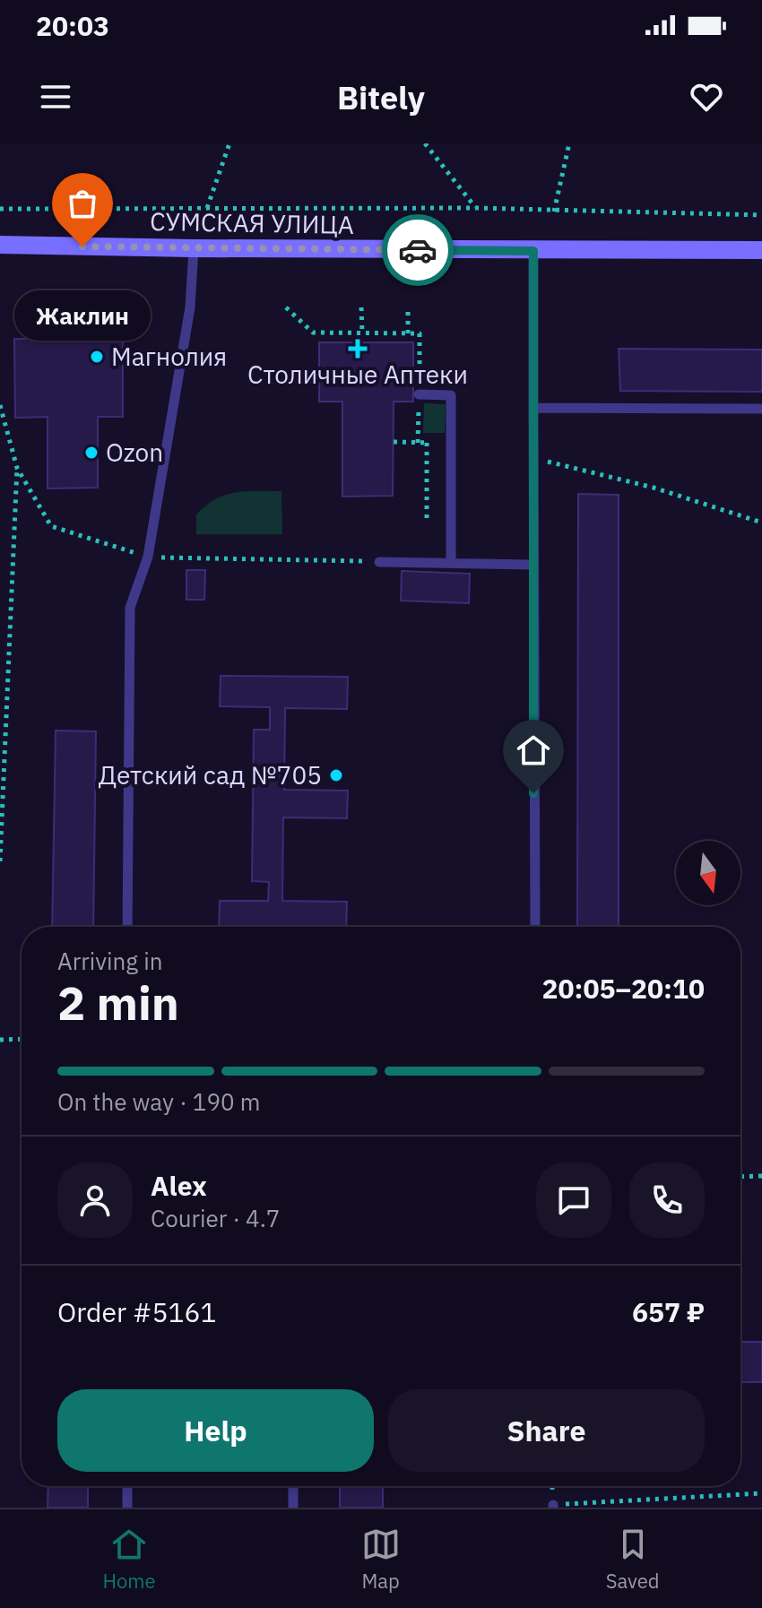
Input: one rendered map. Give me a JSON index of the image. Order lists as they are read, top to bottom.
{
  "streets": {
    "street": ["СУМСКАЯ УЛИЦА"]
  },
  "places": {
    "other": [
      "Жаклин",
      "Магнолия",
      "Ozon",
      "Детский сад №705"
    ],
    "health": ["Столичные Аптеки"]
  },
  "north": "bottom",
  "page": {
    "status": "20:03",
    "header": "Bitely",
    "bubble": "Жаклин",
    "heading": ["2 min", "Arriving in", "20:05–20:10"],
    "panel": [
      "Alex",
      "Courier · 4.7",
      "Order #5161",
      "657 ₽"
    ],
    "bar": "On the way · 190 m",
    "buttons": ["Help", "Share"],
    "tabs": ["Home", "Map", "Saved"]
  }
}
